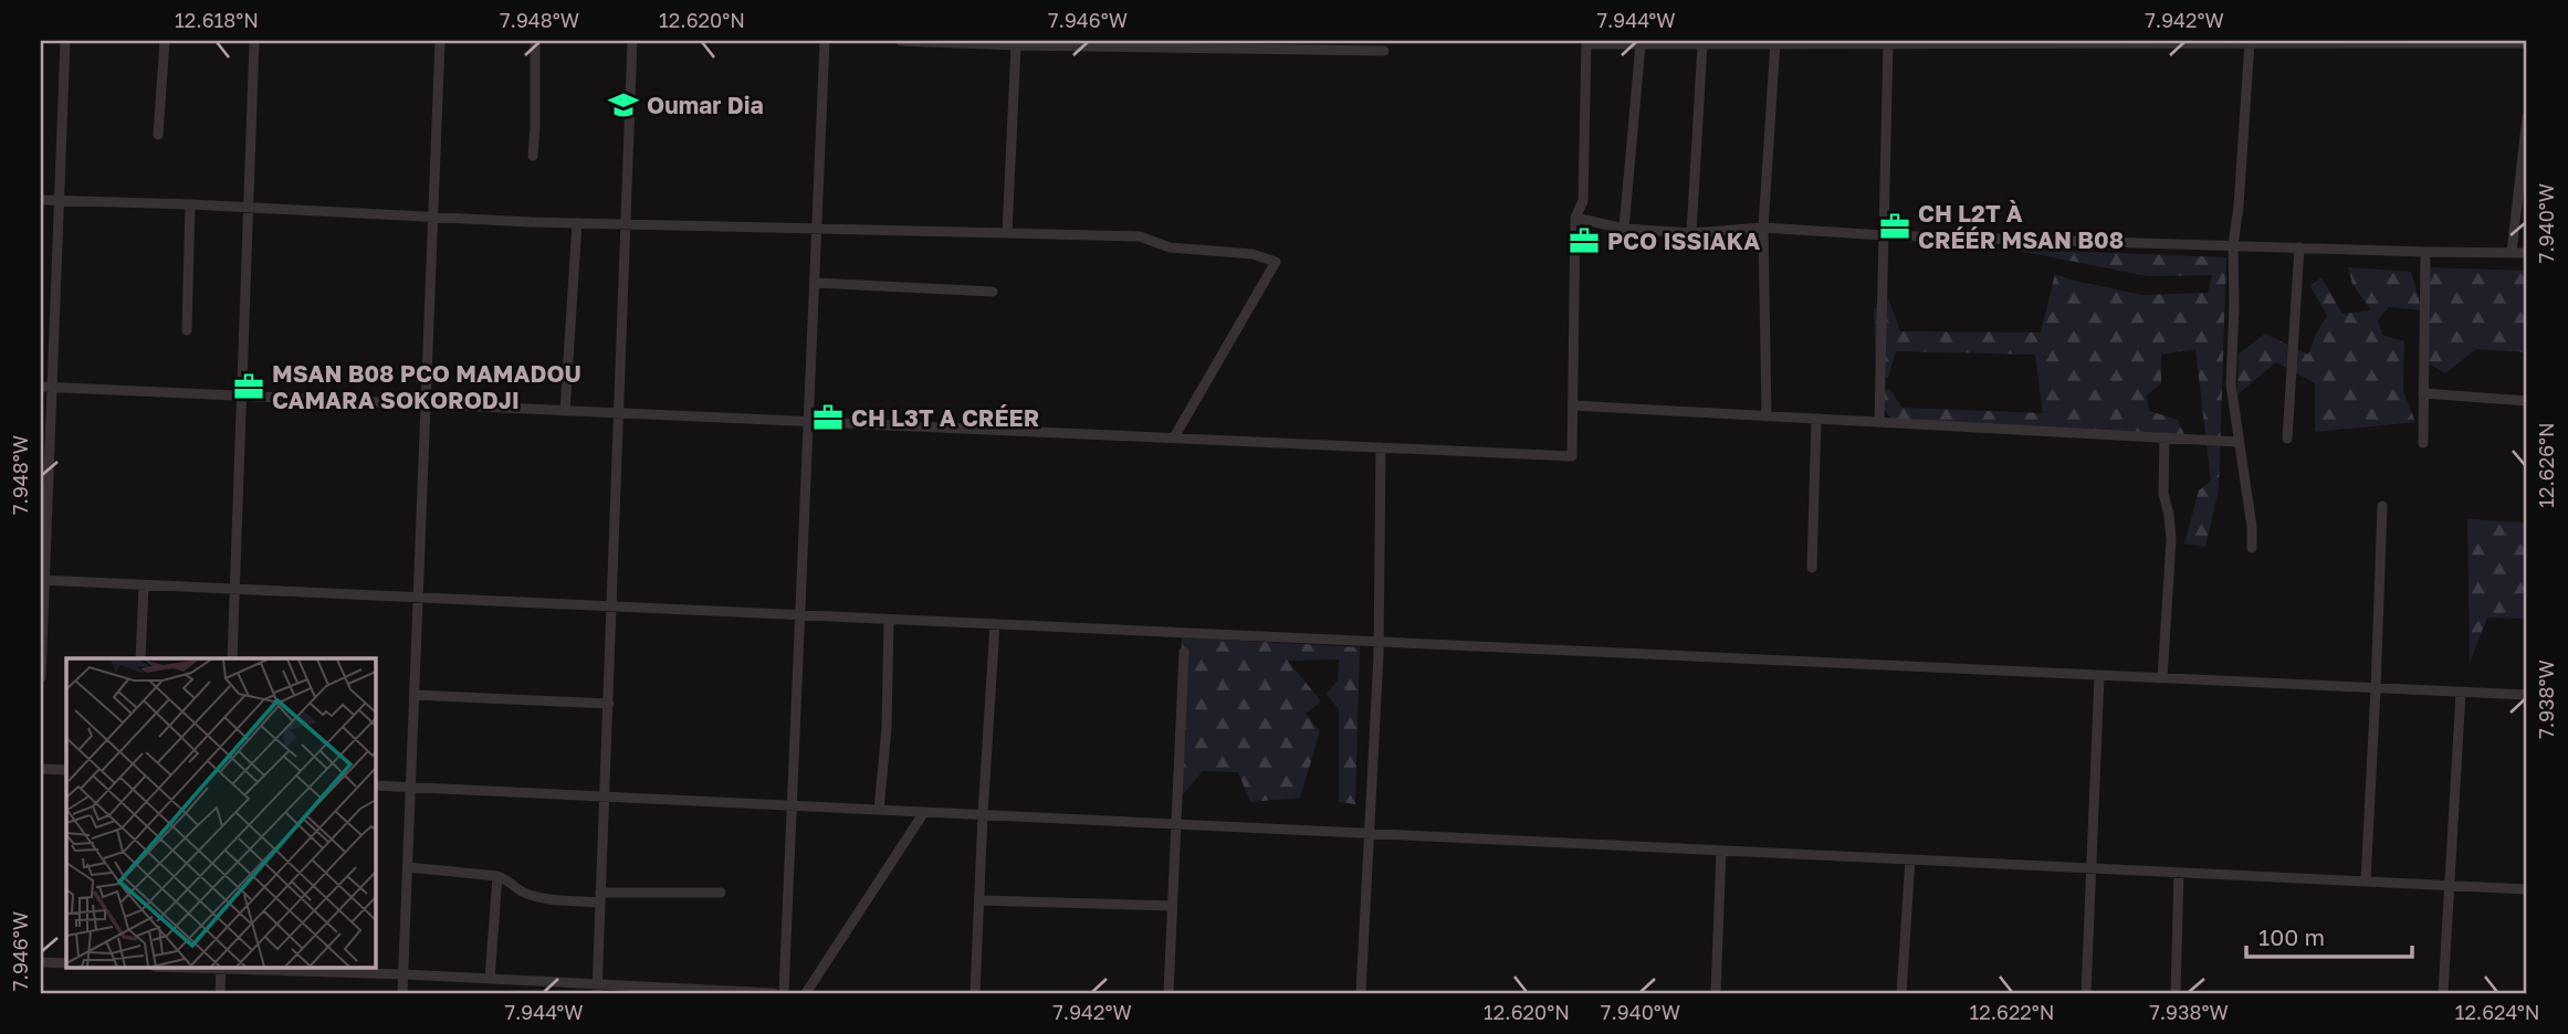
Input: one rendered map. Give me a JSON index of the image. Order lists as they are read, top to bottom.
{
  "places": {
    "school or university": ["Oumar Dia"],
    "office": [
      "CH L2T À CRÉÉR MSAN B08",
      "PCO ISSIAKA",
      "MSAN B08 PCO MAMADOU CAMARA SOKORODJI",
      "CH L3T A CRÉER"
    ]
  },
  "scale_bar": "100 m",
  "coordinates": [
    "12.618°N",
    "7.948°W",
    "12.620°N",
    "7.946°W",
    "7.944°W",
    "7.942°W",
    "7.940°W",
    "12.626°N",
    "7.938°W",
    "12.622°N",
    "12.624°N"
  ]
}
